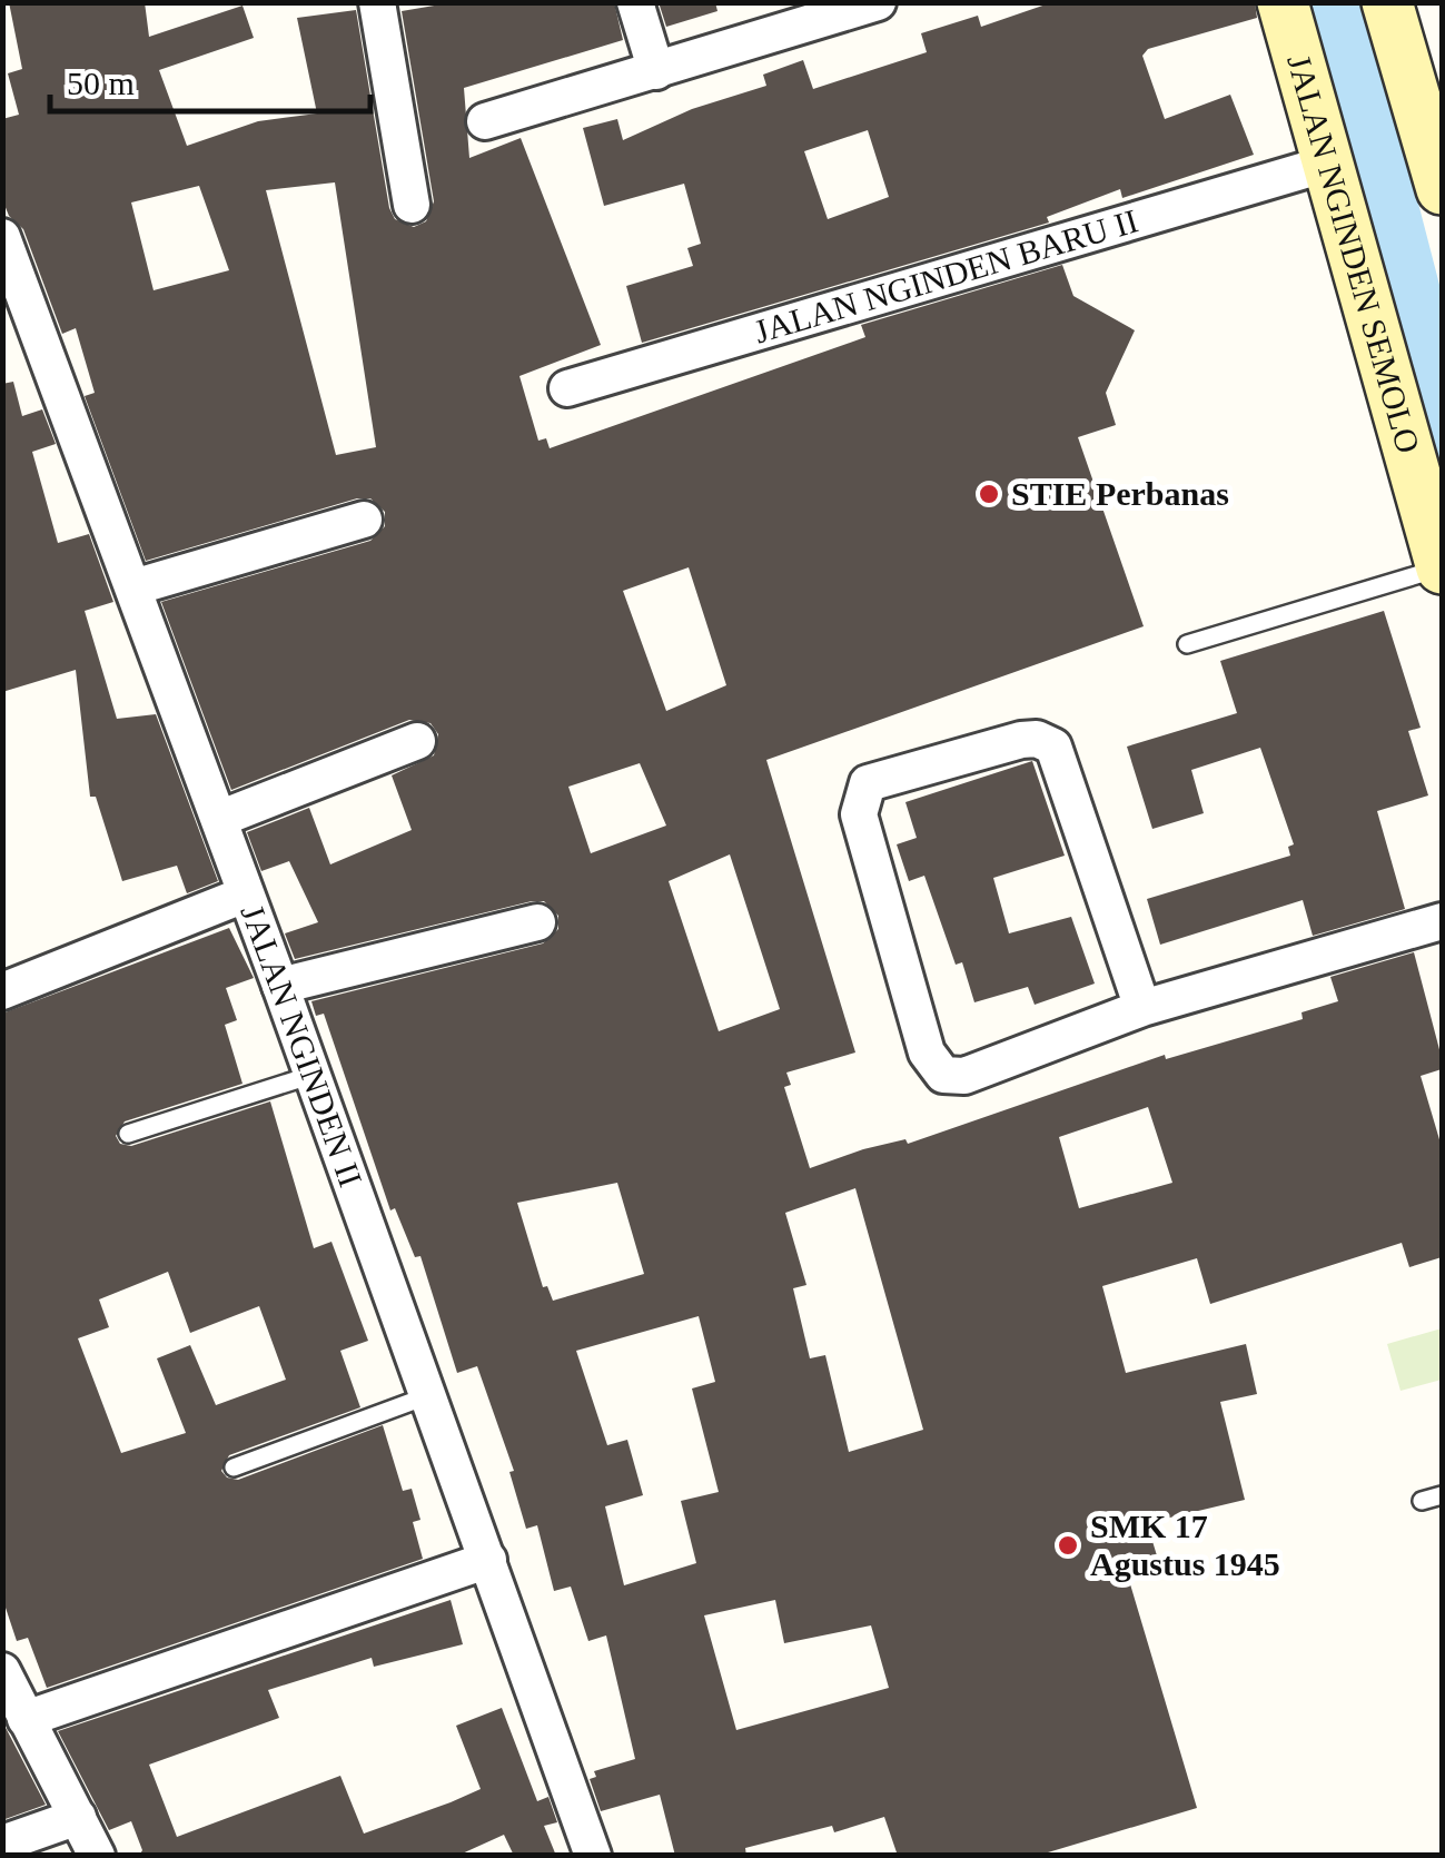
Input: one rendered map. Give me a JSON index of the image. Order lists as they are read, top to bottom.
{
  "streets": {
    "main road": ["JALAN NGINDEN SEMOLO"],
    "street": ["JALAN NGINDEN BARU II", "JALAN NGINDEN II"]
  },
  "crossings": [
    ["JALAN NGINDEN SEMOLO", "JALAN NGINDEN BARU II"]
  ],
  "places": ["STIE Perbanas", "SMK 17 Agustus 1945"],
  "scale_bar": "50 m"
}
